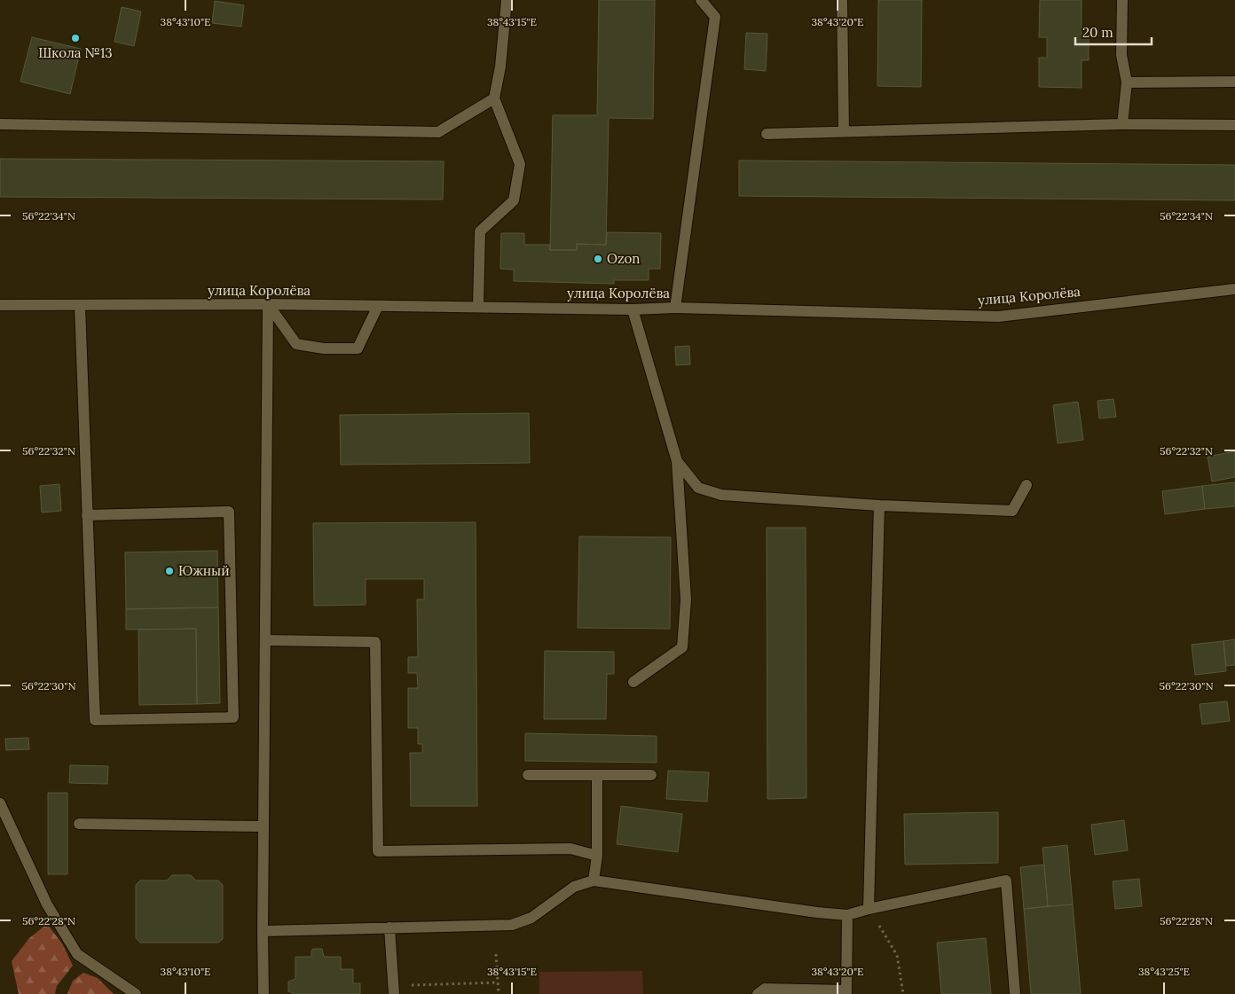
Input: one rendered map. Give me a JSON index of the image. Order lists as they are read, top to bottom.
{
  "streets": {
    "street": ["улица Королёва"]
  },
  "places": ["Школа №13", "Ozon", "Южный"],
  "scale_bar": "20 m",
  "coordinates": [
    "38°43'10\"E",
    "38°43'15\"E",
    "38°43'20\"E",
    "56°22'34\"N",
    "56°22'32\"N",
    "56°22'30\"N",
    "56°22'28\"N",
    "38°43'25\"E"
  ]
}
